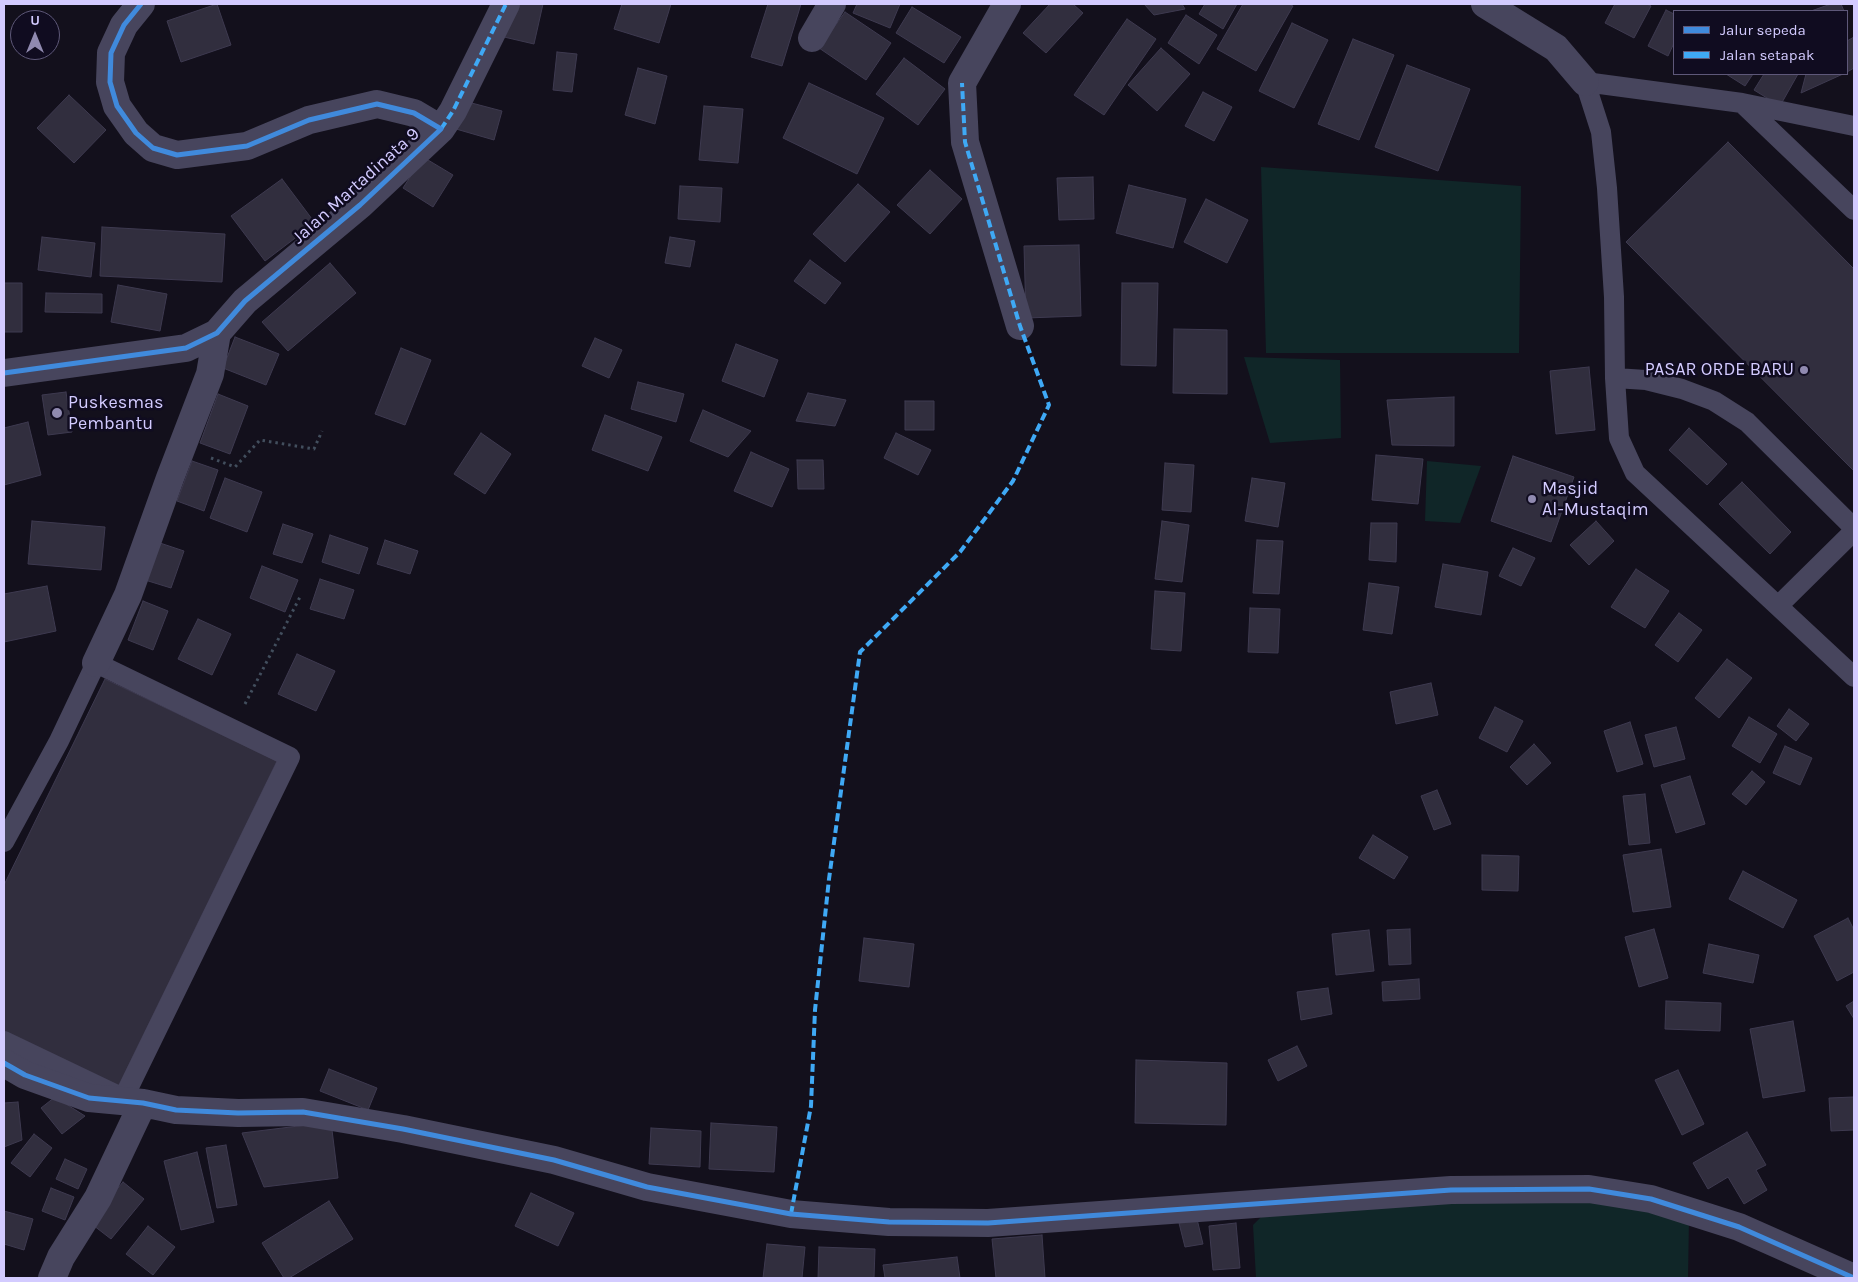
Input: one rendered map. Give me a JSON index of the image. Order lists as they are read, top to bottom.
{
  "streets": {
    "street": ["Jalan Martadinata 9"]
  },
  "places": ["PASAR ORDE BARU", "Puskesmas Pembantu", "Masjid Al-Mustaqim"],
  "legend": ["Jalur sepeda", "Jalan setapak"],
  "north": "top"
}
